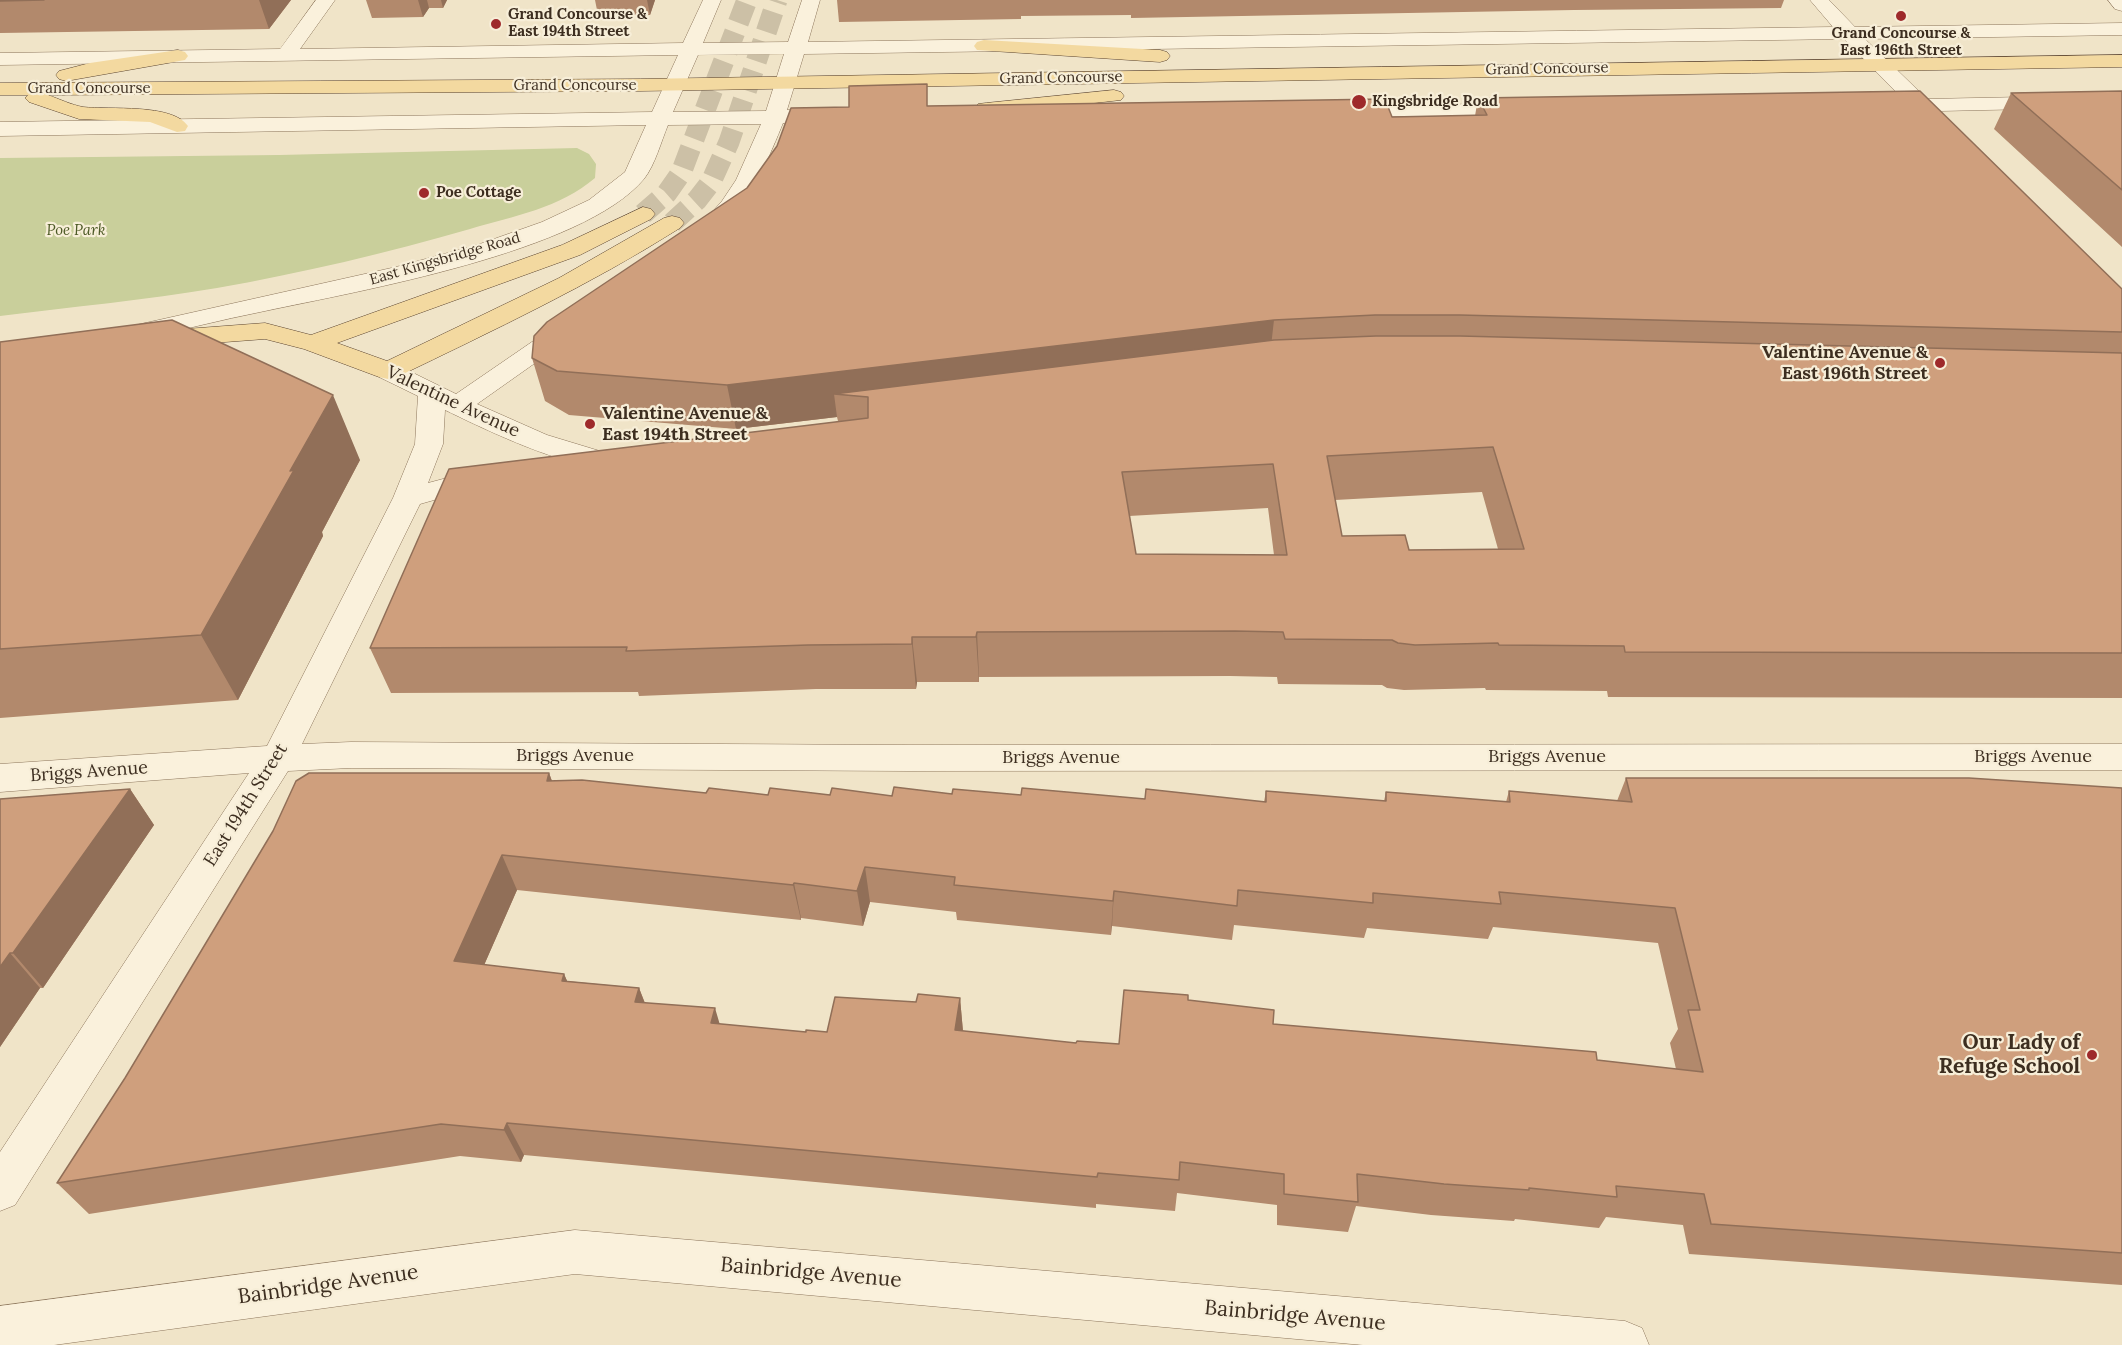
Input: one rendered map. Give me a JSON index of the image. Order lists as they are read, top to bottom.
{
  "streets": {
    "main road": ["Grand Concourse", "East Kingsbridge Road", "Valentine Avenue"],
    "street": ["Briggs Avenue", "East 194th Street", "Bainbridge Avenue"]
  },
  "crossings": [
    ["Grand Concourse", "East Kingsbridge Road"],
    ["East Kingsbridge Road", "Valentine Avenue"],
    ["Valentine Avenue", "East 194th Street"],
    ["Briggs Avenue", "East 194th Street"]
  ],
  "parks": ["Poe Park"],
  "places": [
    "Grand Concourse & East 196th Street",
    "Grand Concourse & East 194th Street",
    "Kingsbridge Road",
    "Poe Cottage",
    "Valentine Avenue & East 196th Street",
    "Valentine Avenue & East 194th Street",
    "Our Lady of Refuge School"
  ]
}
